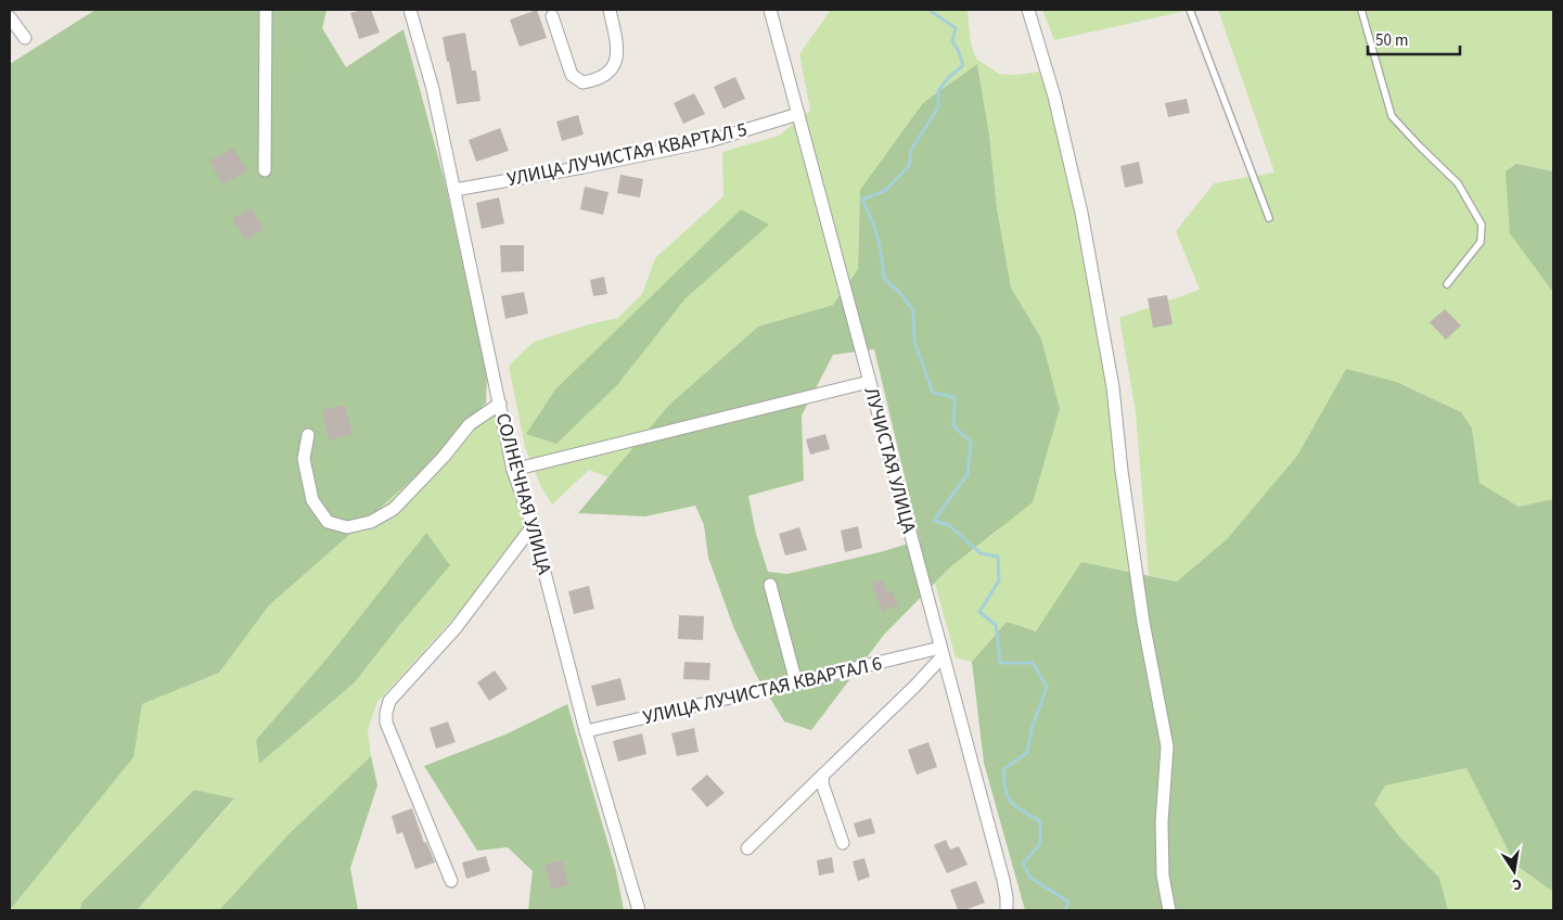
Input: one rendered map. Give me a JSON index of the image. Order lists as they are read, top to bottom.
{
  "streets": {
    "street": [
      "УЛИЦА ЛУЧИСТАЯ КВАРТАЛ 5",
      "ЛУЧИСТАЯ УЛИЦА",
      "СОЛНЕЧНАЯ УЛИЦА",
      "УЛИЦА ЛУЧИСТАЯ КВАРТАЛ 6"
    ]
  },
  "crossings": [
    ["УЛИЦА ЛУЧИСТАЯ КВАРТАЛ 5", "ЛУЧИСТАЯ УЛИЦА"],
    ["УЛИЦА ЛУЧИСТАЯ КВАРТАЛ 5", "СОЛНЕЧНАЯ УЛИЦА"],
    ["ЛУЧИСТАЯ УЛИЦА", "УЛИЦА ЛУЧИСТАЯ КВАРТАЛ 6"],
    ["СОЛНЕЧНАЯ УЛИЦА", "УЛИЦА ЛУЧИСТАЯ КВАРТАЛ 6"]
  ],
  "scale_bar": "50 m",
  "north": "bottom"
}
